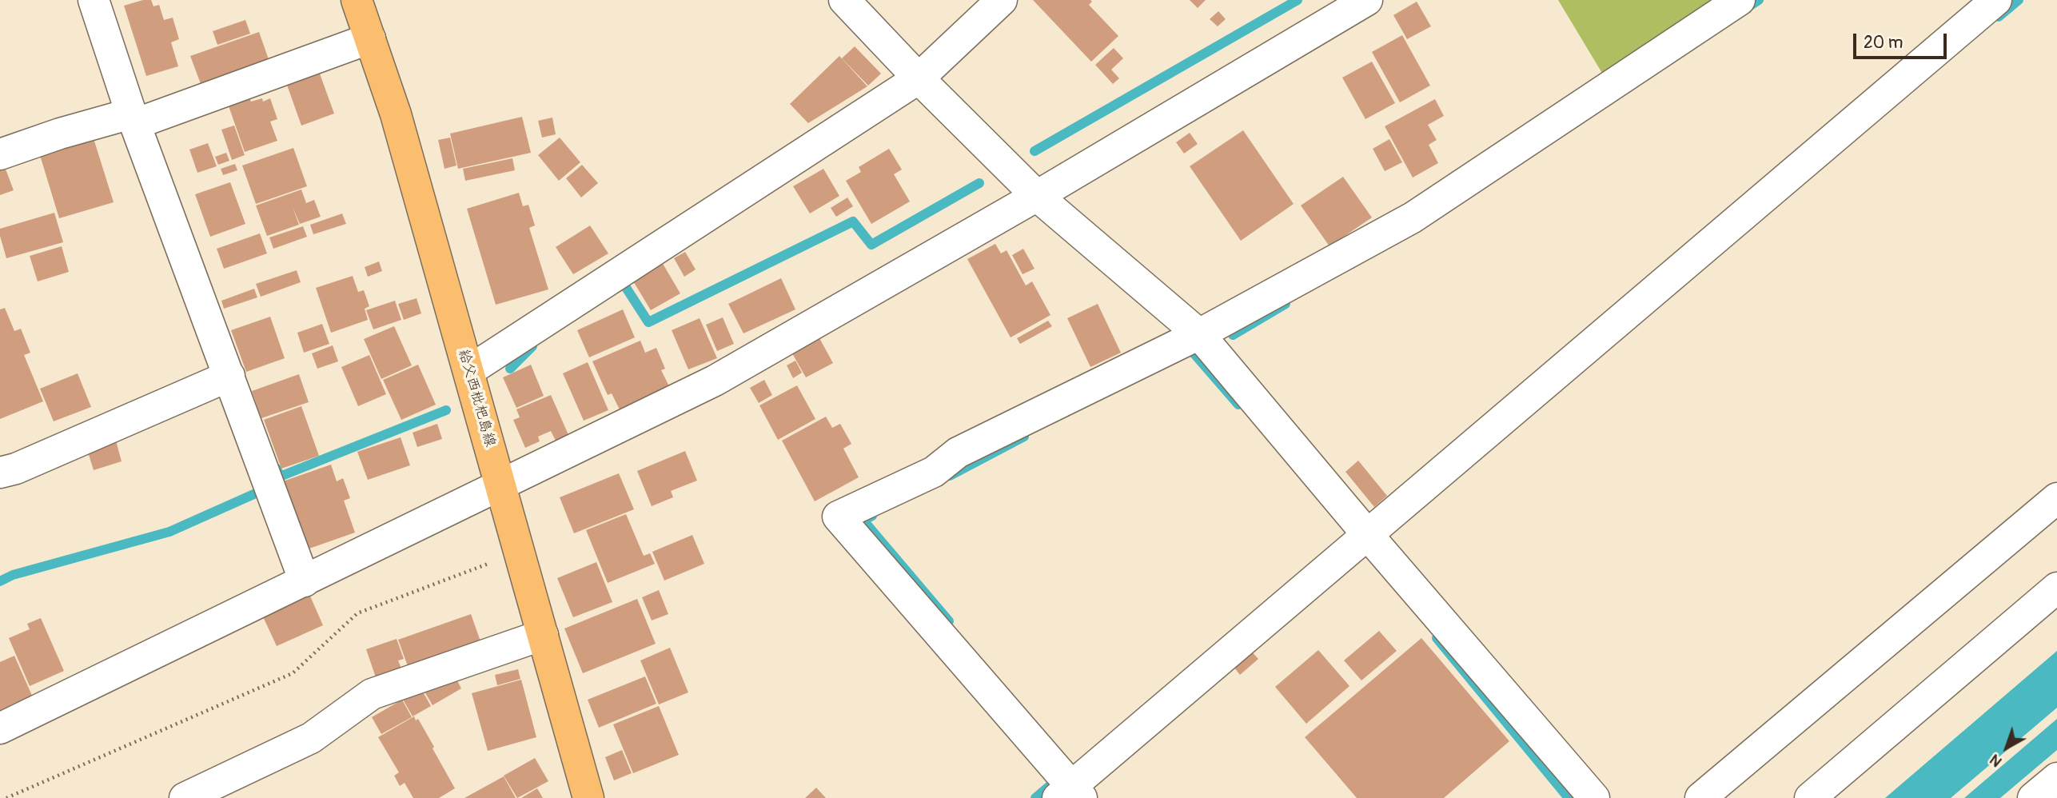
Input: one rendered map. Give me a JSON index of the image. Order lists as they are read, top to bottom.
{
  "streets": {
    "main road": ["給父西枇杷島線"]
  },
  "scale_bar": "20 m",
  "north": "bottom left"
}
